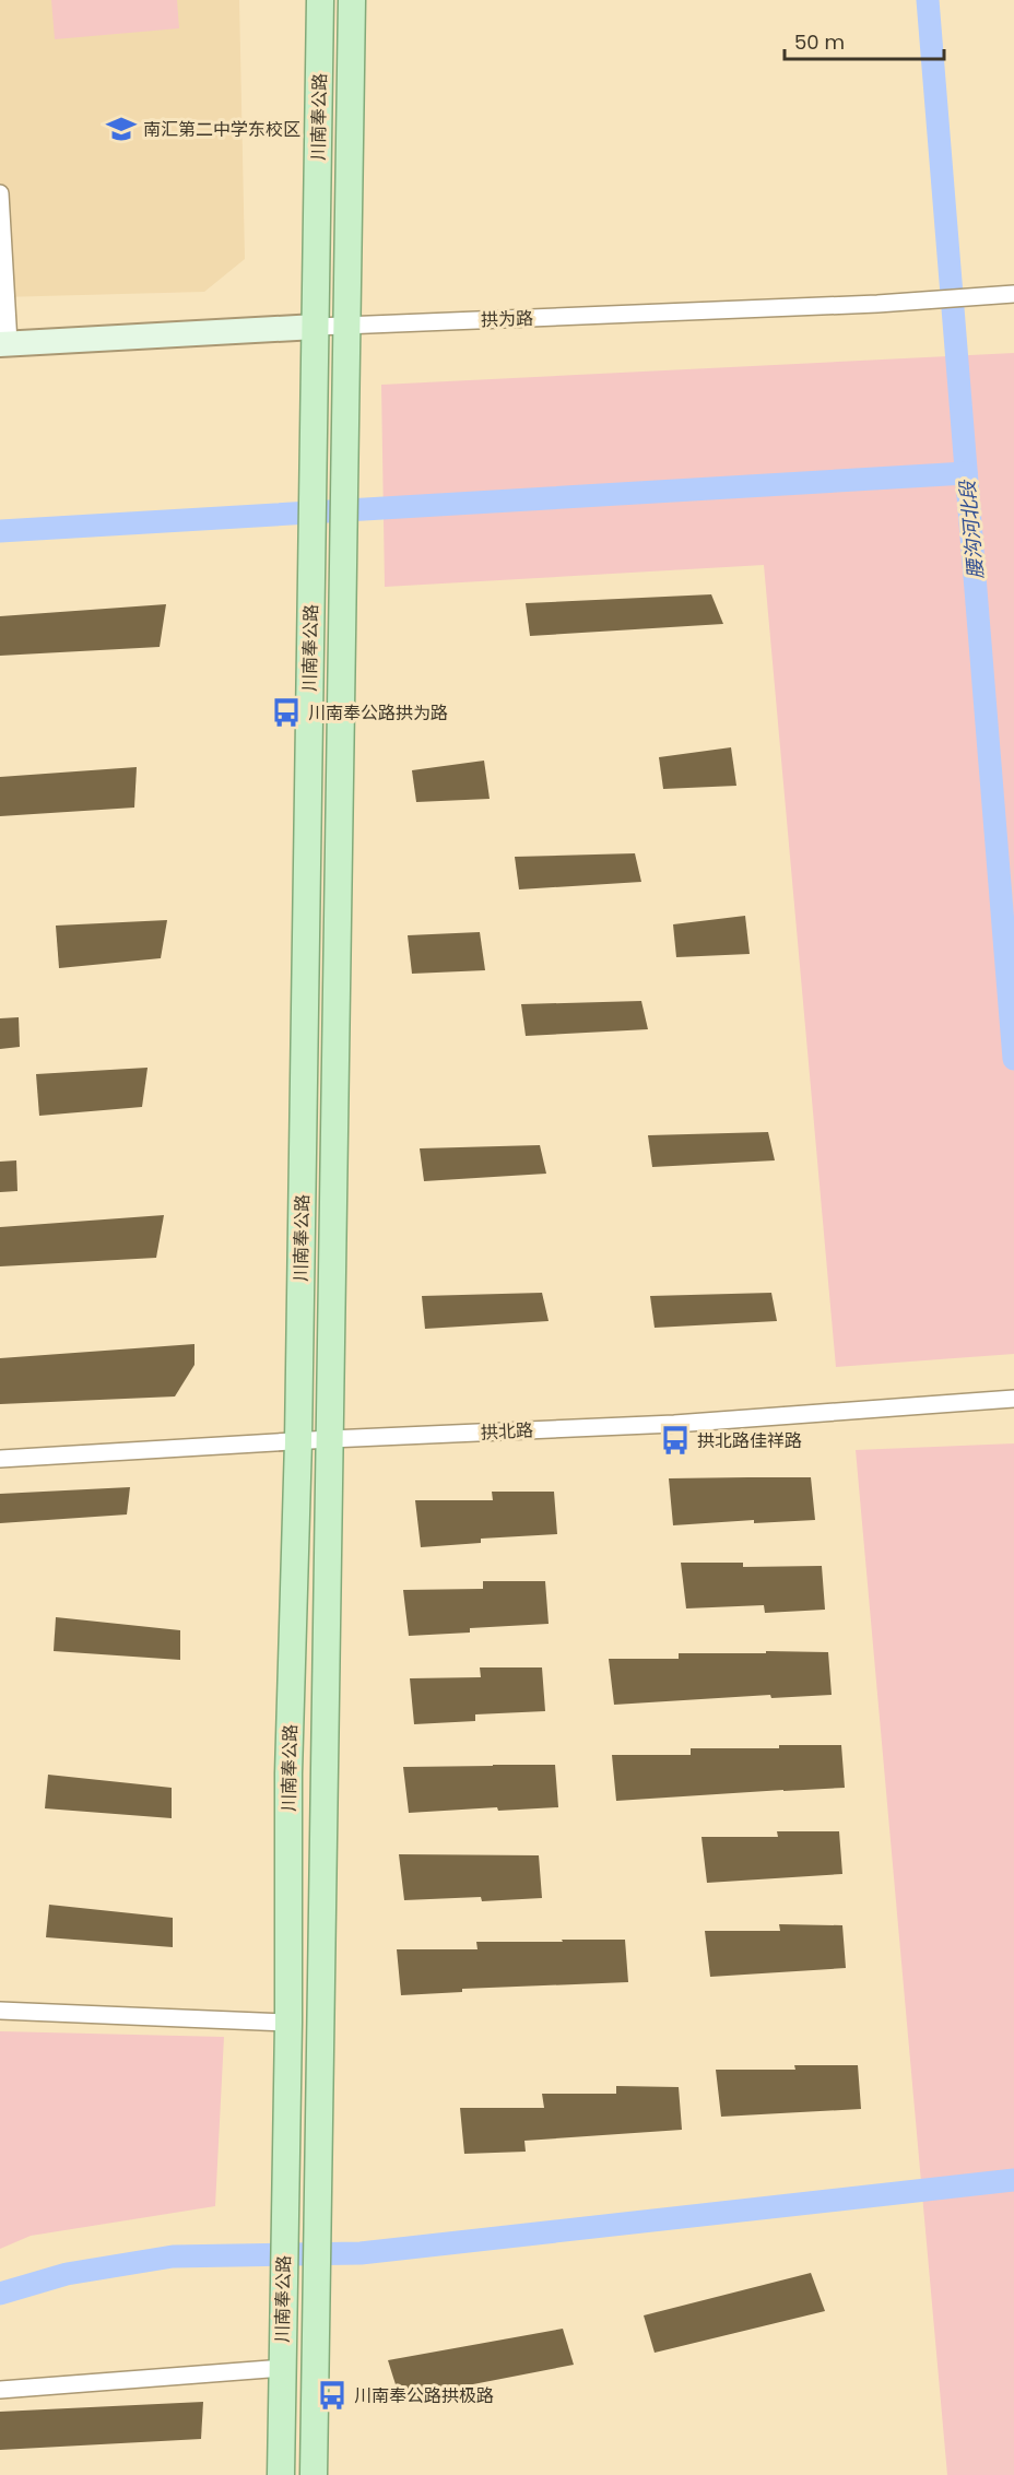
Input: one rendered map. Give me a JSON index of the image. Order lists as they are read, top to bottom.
{
  "streets": {
    "main road": ["川南奉公路", "拱为路"],
    "street": ["拱北路"]
  },
  "crossings": [
    ["川南奉公路", "拱为路"],
    ["川南奉公路", "拱北路"]
  ],
  "water": ["腰沟河北段"],
  "places": {
    "school or university": ["南汇第二中学东校区"],
    "bus stop": ["川南奉公路拱为路", "拱北路佳祥路", "川南奉公路拱极路"]
  },
  "scale_bar": "50 m"
}
